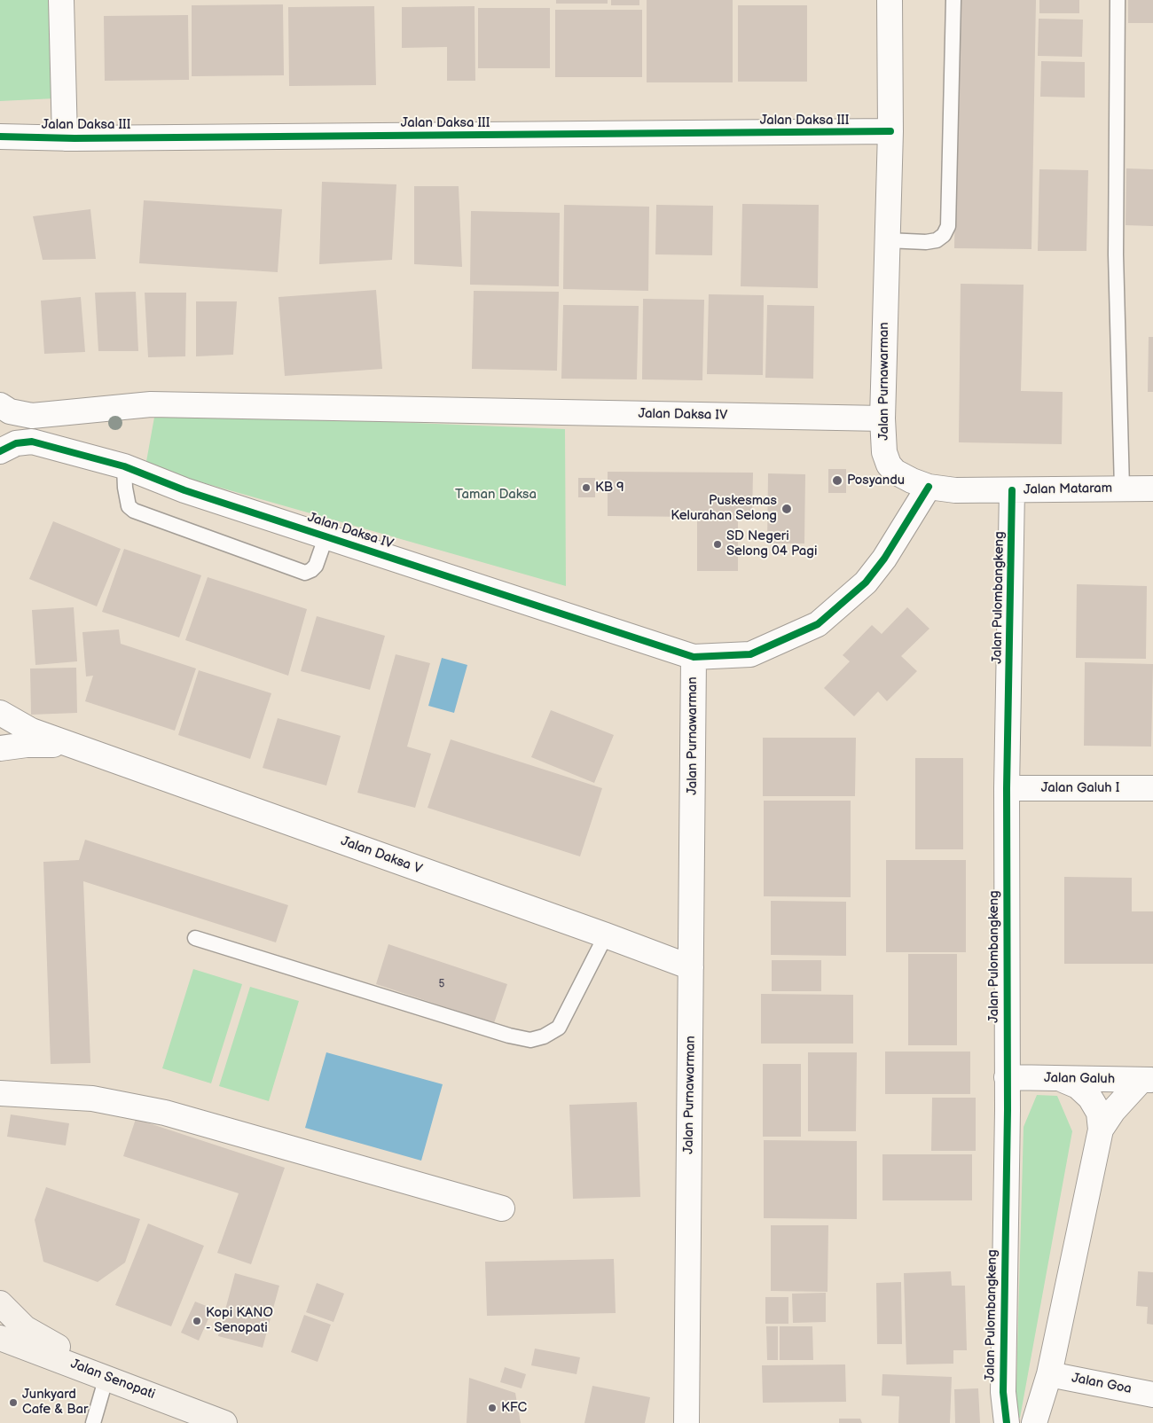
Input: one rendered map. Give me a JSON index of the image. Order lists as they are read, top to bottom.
{
  "streets": {
    "main road": ["Jalan Senopati"],
    "street": [
      "Jalan Daksa III",
      "Jalan Purnawarman",
      "Jalan Daksa IV",
      "Jalan Mataram",
      "Jalan Pulombangkeng",
      "Jalan Galuh I",
      "Jalan Daksa V",
      "Jalan Galuh",
      "Jalan Goa"
    ]
  },
  "crossings": [
    ["Jalan Daksa III", "Jalan Purnawarman"],
    ["Jalan Purnawarman", "Jalan Daksa IV"],
    ["Jalan Purnawarman", "Jalan Mataram"],
    ["Jalan Purnawarman", "Jalan Daksa V"],
    ["Jalan Mataram", "Jalan Pulombangkeng"],
    ["Jalan Pulombangkeng", "Jalan Galuh I"],
    ["Jalan Pulombangkeng", "Jalan Galuh"]
  ],
  "parks": ["Taman Daksa"],
  "places": [
    "Posyandu",
    "KB 9",
    "Puskesmas Kelurahan Selong",
    "SD Negeri Selong 04 Pagi",
    "Kopi KANO - Senopati",
    "Junkyard Cafe & Bar",
    "KFC"
  ],
  "house_numbers": ["5"]
}
